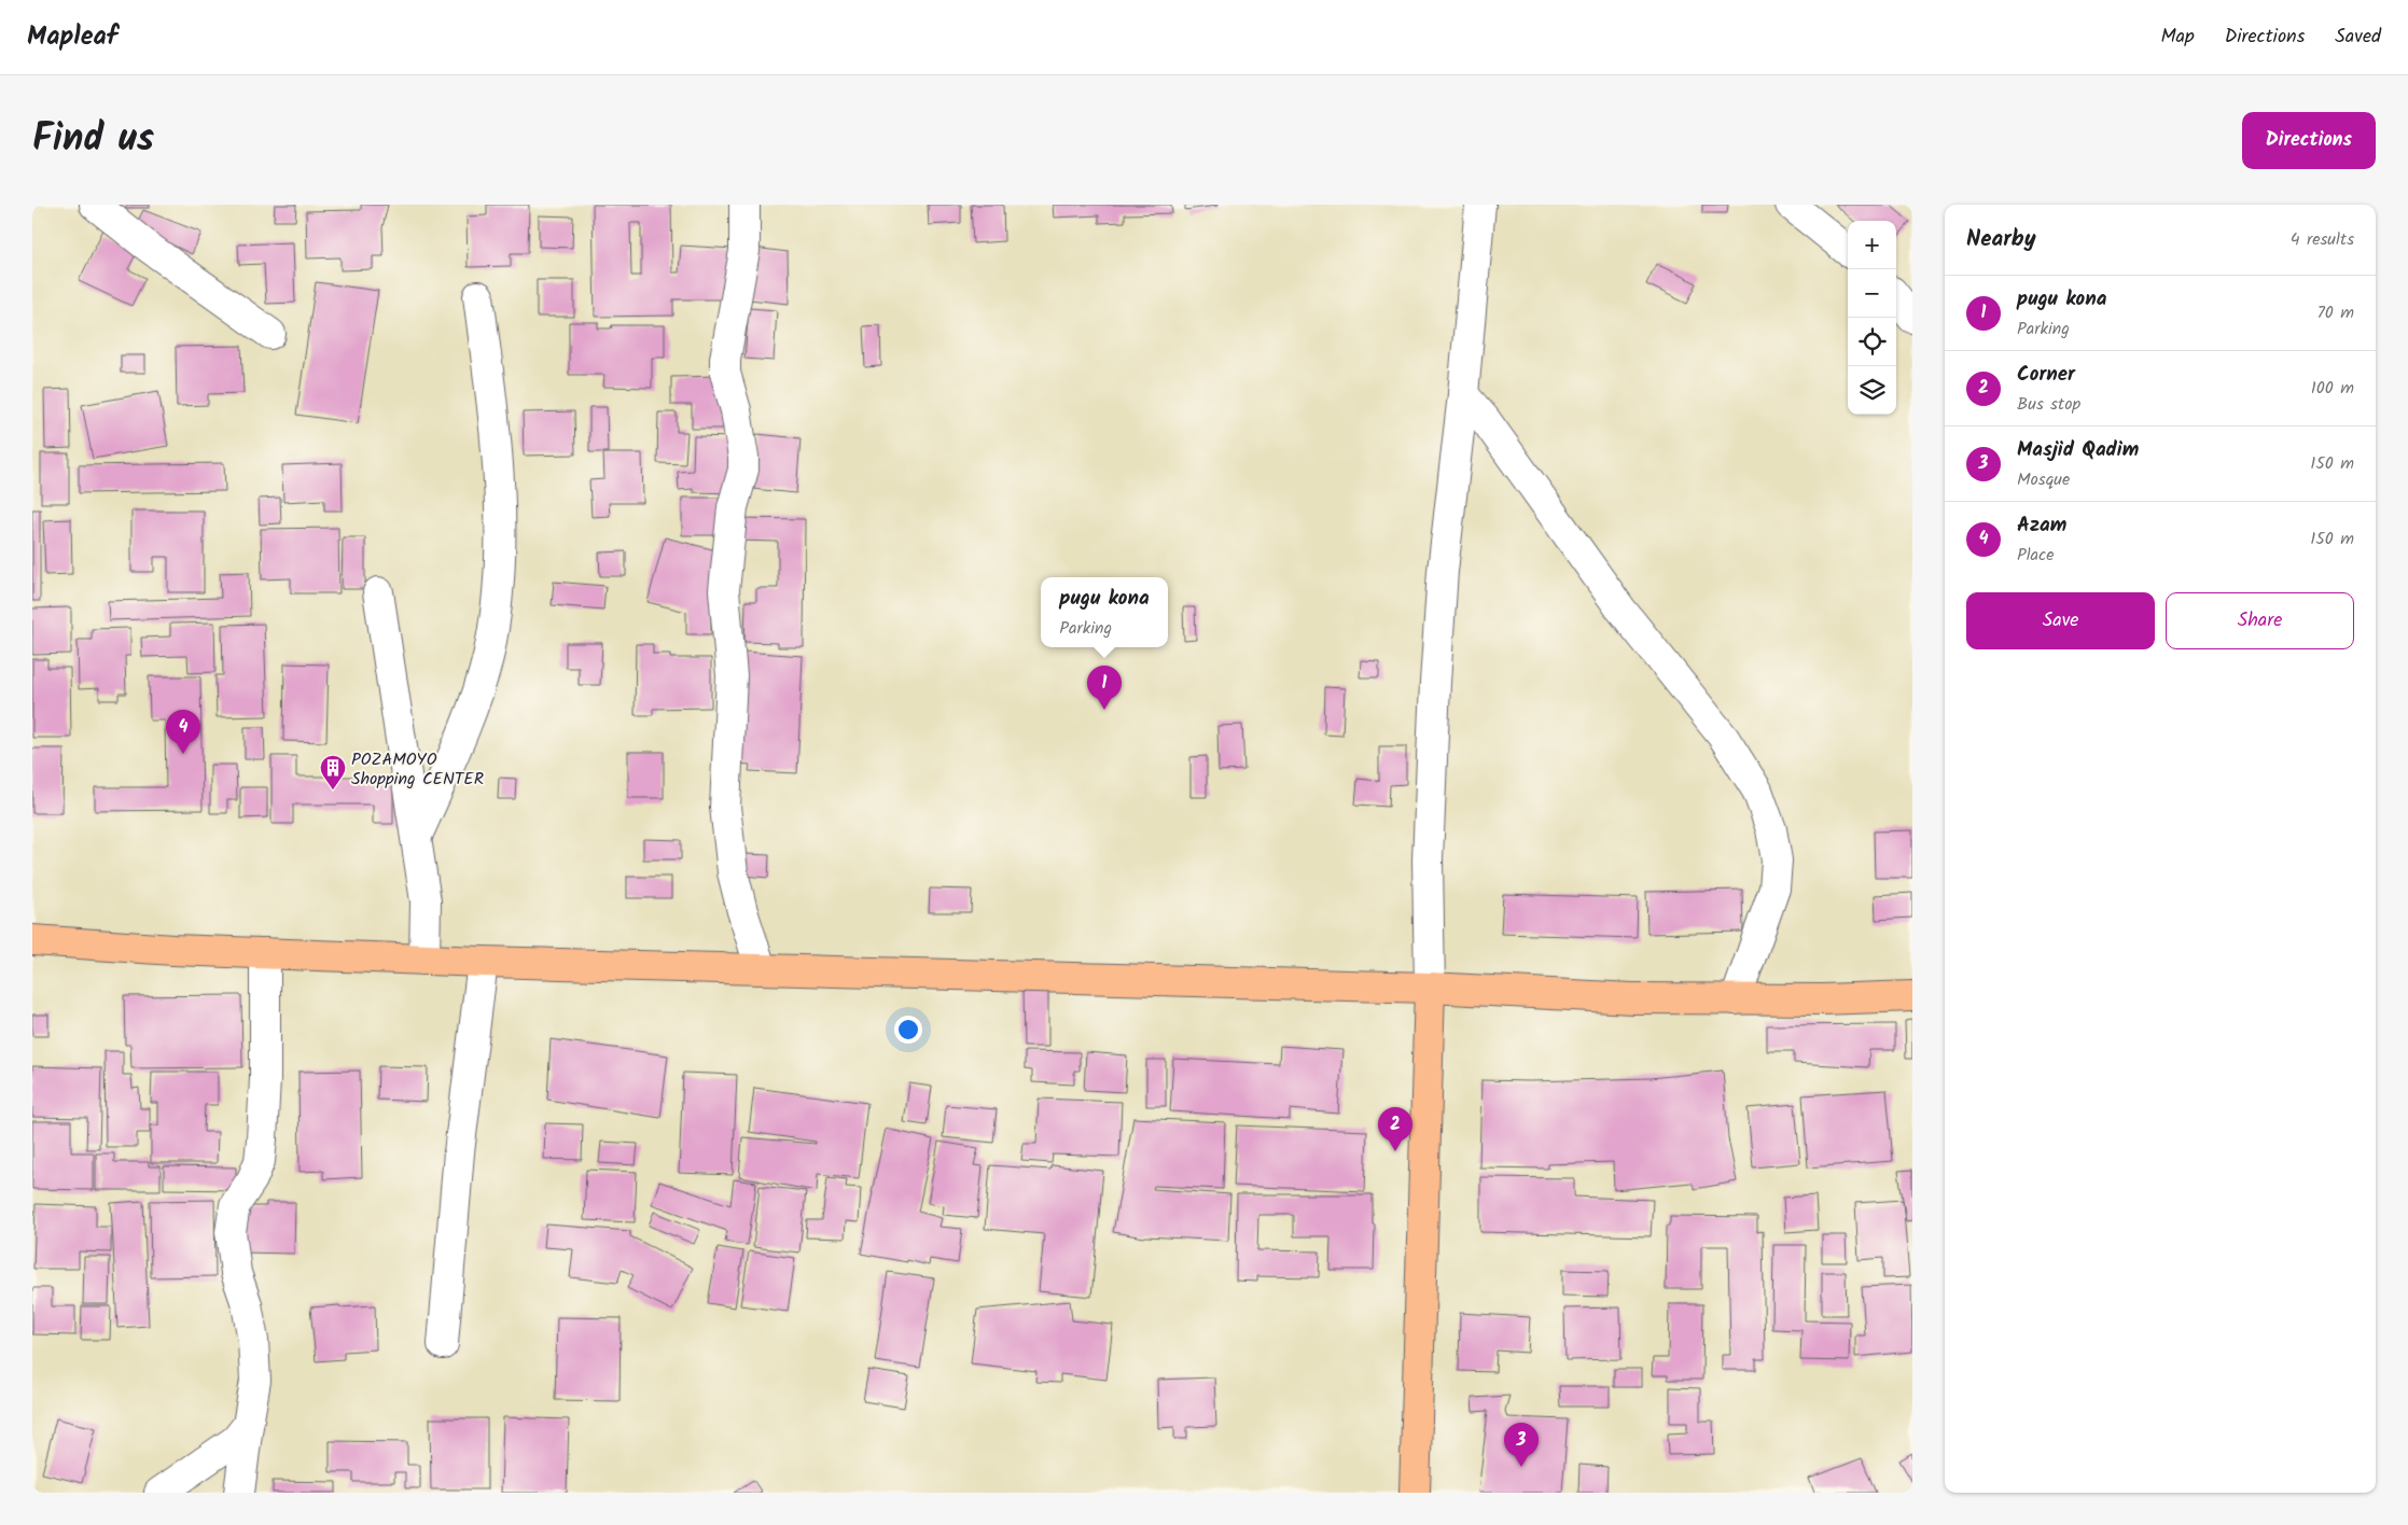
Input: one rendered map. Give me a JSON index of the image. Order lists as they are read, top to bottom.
{
  "places": {
    "building": ["POZAMOYO Shopping CENTER"]
  },
  "page": {
    "header": "Mapleaf",
    "nav": ["Map", "Directions", "Saved"],
    "title": "Find us",
    "buttons": [
      "Directions",
      ["Save", "Share"]
    ],
    "heading": ["Nearby", "4 results"],
    "map_buttons": ["+", "−"],
    "list": [
      {
        "mark": "1",
        "name": "pugu kona",
        "note": "Parking",
        "value": "70 m"
      },
      {
        "mark": "2",
        "name": "Corner",
        "note": "Bus stop",
        "value": "100 m"
      },
      {
        "mark": "3",
        "name": "Masjid Qadim",
        "note": "Mosque",
        "value": "150 m"
      },
      {
        "mark": "4",
        "name": "Azam",
        "note": "Place",
        "value": "150 m"
      }
    ],
    "popup": ["pugu kona", "Parking"],
    "pins": [
      "1",
      "4",
      "2",
      "3"
    ]
  }
}
